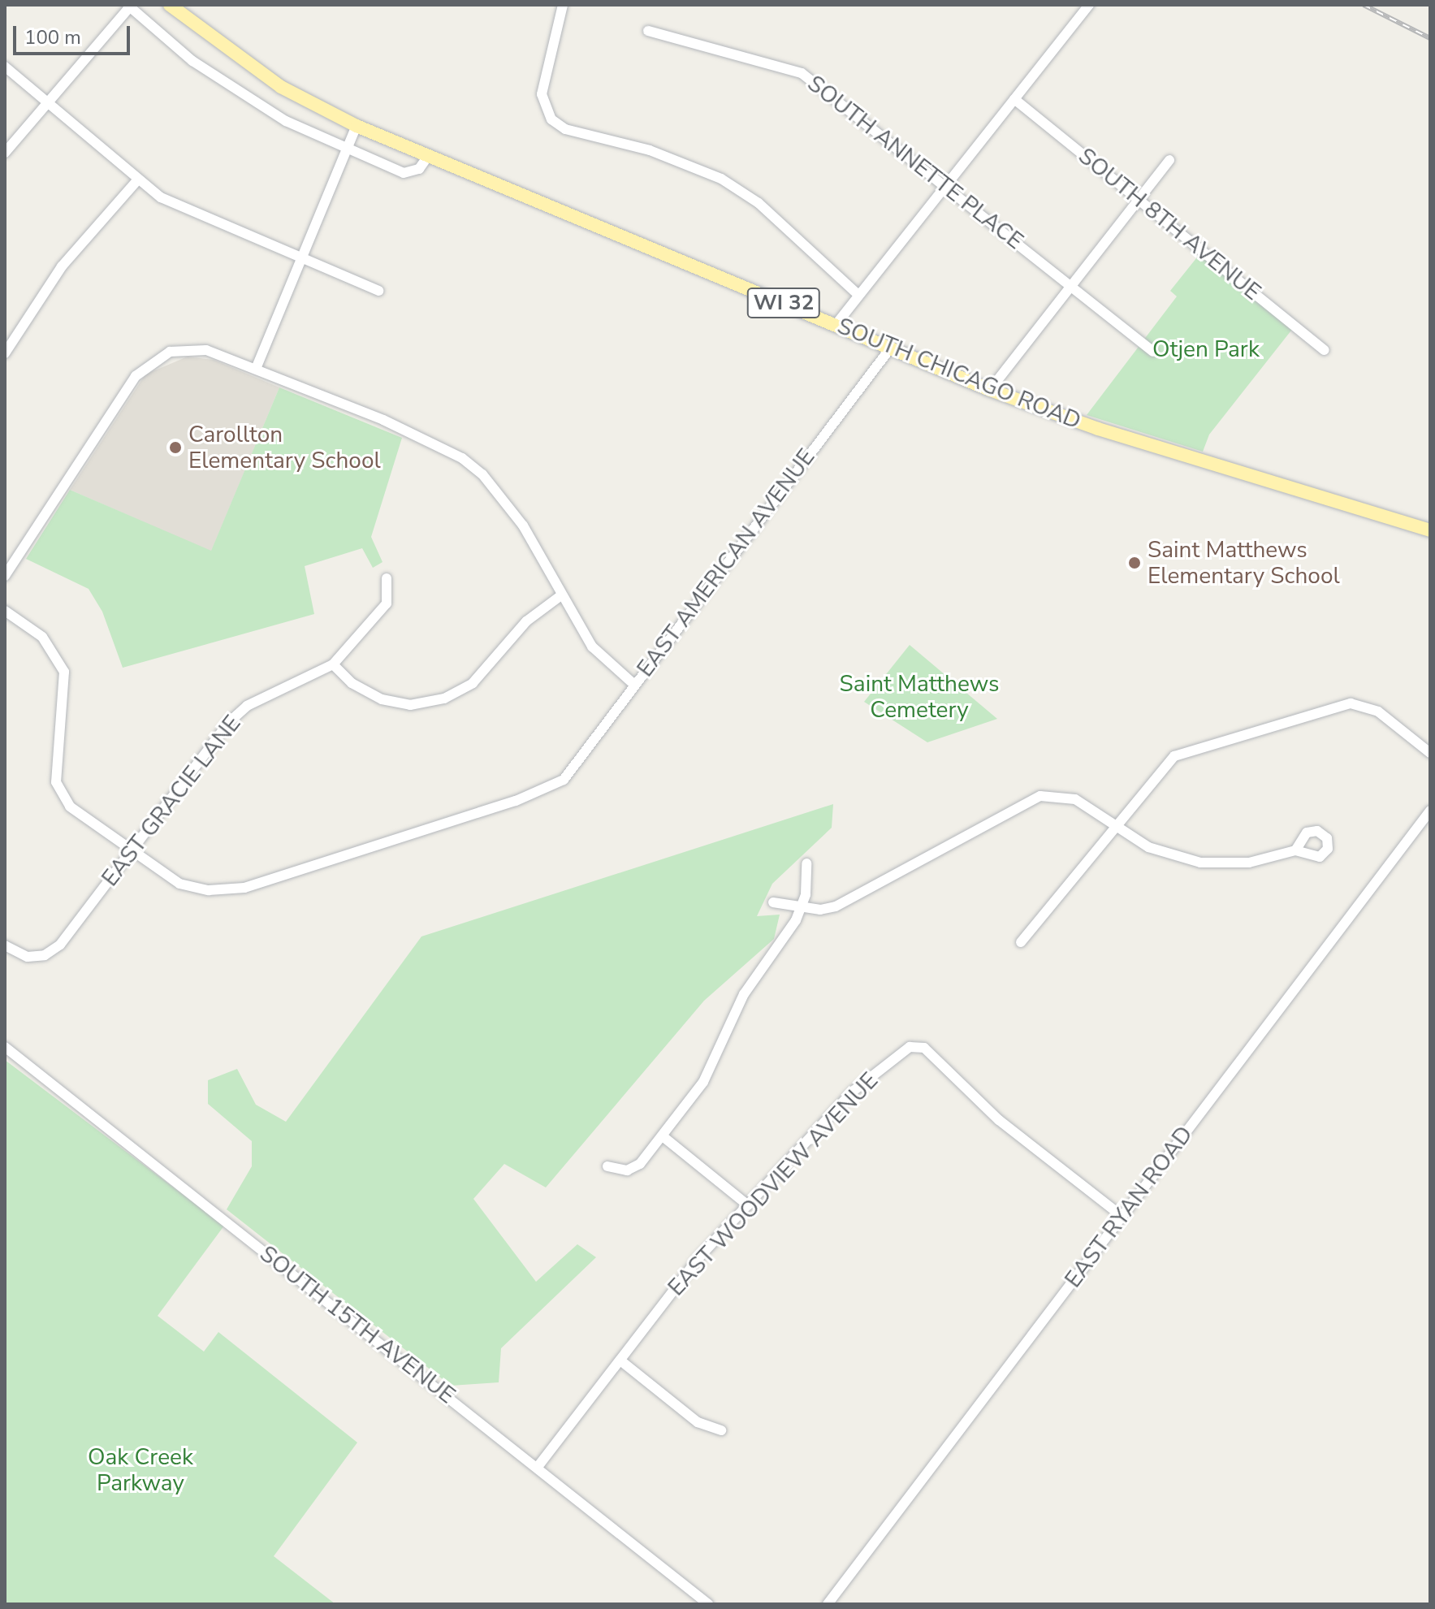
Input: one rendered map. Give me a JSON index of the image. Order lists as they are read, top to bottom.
{
  "streets": {
    "main road": ["WI 32", "SOUTH CHICAGO ROAD"],
    "street": [
      "SOUTH ANNETTE PLACE",
      "SOUTH 8TH AVENUE",
      "EAST AMERICAN AVENUE",
      "EAST GRACIE LANE",
      "EAST WOODVIEW AVENUE",
      "EAST RYAN ROAD",
      "SOUTH 15TH AVENUE"
    ]
  },
  "crossings": [
    ["SOUTH CHICAGO ROAD", "EAST AMERICAN AVENUE"],
    ["EAST AMERICAN AVENUE", "EAST GRACIE LANE"],
    ["EAST WOODVIEW AVENUE", "EAST RYAN ROAD"],
    ["EAST WOODVIEW AVENUE", "SOUTH 15TH AVENUE"]
  ],
  "parks": ["Otjen Park", "Saint Matthews Cemetery", "Oak Creek Parkway"],
  "places": ["Carollton Elementary School", "Saint Matthews Elementary School"],
  "scale_bar": "100 m"
}
